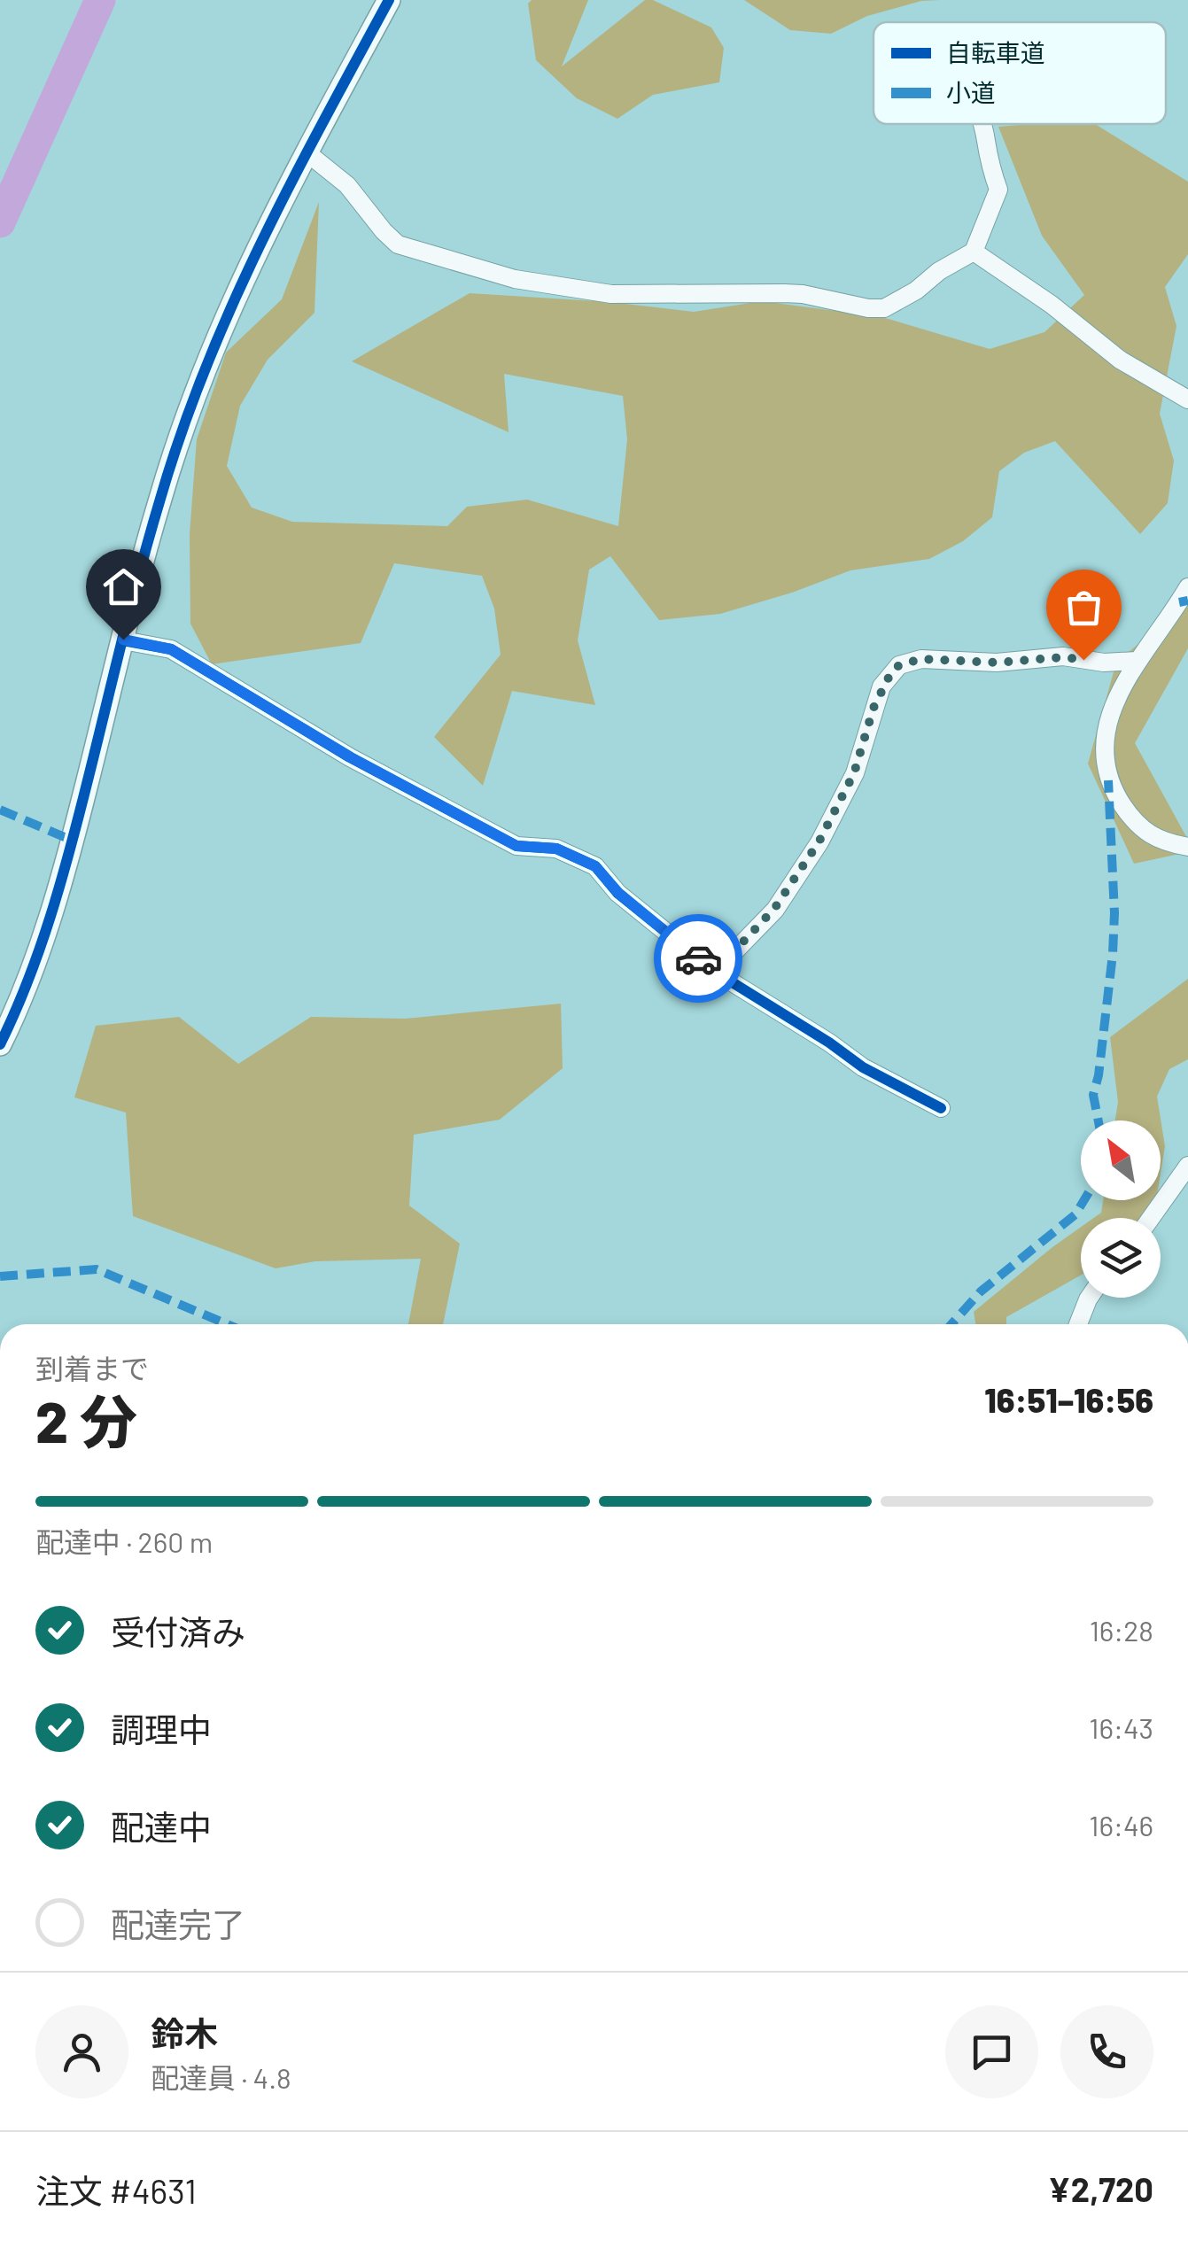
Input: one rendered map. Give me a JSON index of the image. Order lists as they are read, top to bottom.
{
  "legend": ["自転車道", "小道"],
  "north": "top left",
  "page": {
    "heading": ["2 分", "到着まで", "16:51–16:56"],
    "panel": [
      "鈴木",
      "配達員 · 4.8",
      "注文 #4631",
      "¥2,720"
    ],
    "bar": "配達中 · 260 m",
    "list": [
      ["受付済み", "16:28"],
      ["調理中", "16:43"],
      ["配達中", "16:46"],
      "配達完了"
    ]
  }
}
